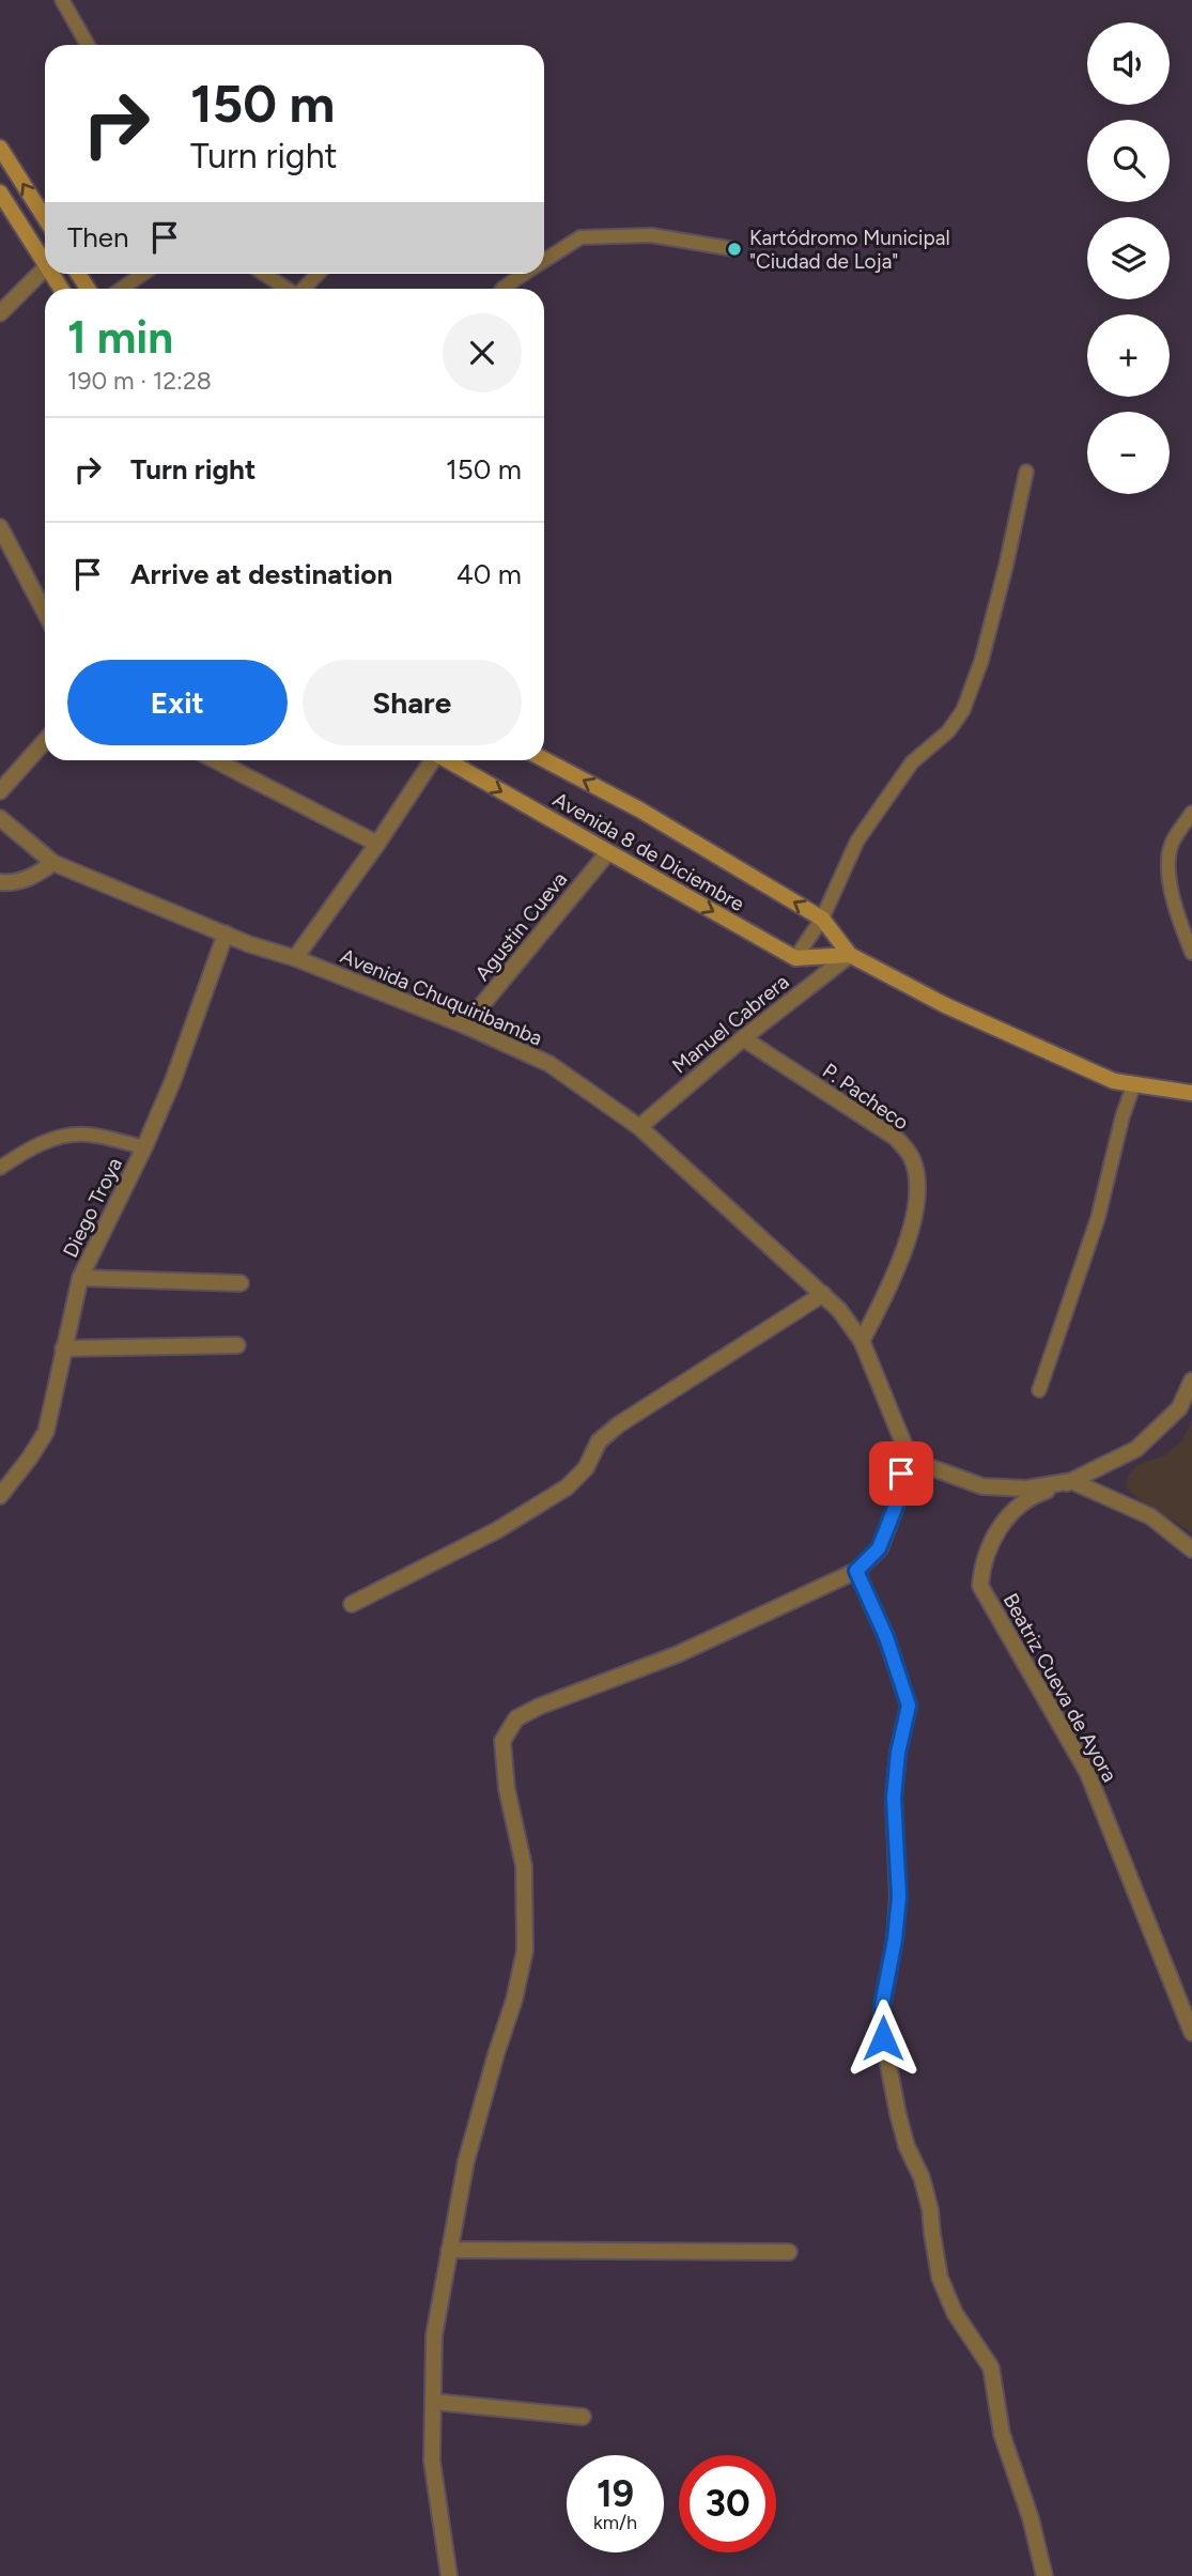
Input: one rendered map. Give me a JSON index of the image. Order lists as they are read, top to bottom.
{
  "streets": {
    "main road": ["Avenida 8 de Diciembre"],
    "street": [
      "Agustin Cueva",
      "Avenida Chuquiribamba",
      "Manuel Cabrera",
      "P. Pacheco",
      "Diego Troya",
      "Beatriz Cueva de Ayora"
    ]
  },
  "crossings": [
    ["Avenida 8 de Diciembre", "Agustin Cueva"],
    ["Avenida 8 de Diciembre", "Manuel Cabrera"],
    ["Agustin Cueva", "Avenida Chuquiribamba"],
    ["Avenida Chuquiribamba", "Manuel Cabrera"],
    ["Avenida Chuquiribamba", "P. Pacheco"],
    ["Avenida Chuquiribamba", "Diego Troya"],
    ["Manuel Cabrera", "P. Pacheco"]
  ],
  "places": ["Kartódromo Municipal \"Ciudad de Loja\""],
  "page": {
    "map_buttons": ["+", "−"],
    "turn": ["150 m", "Turn right"],
    "then": "Then",
    "heading": ["1 min", "190 m · 12:28"],
    "list": [
      {
        "name": "Turn right",
        "value": "150 m"
      },
      {
        "name": "Arrive at destination",
        "value": "40 m"
      }
    ],
    "buttons": ["Exit", "Share"],
    "speed": "19 km/h",
    "limit": "30"
  }
}
